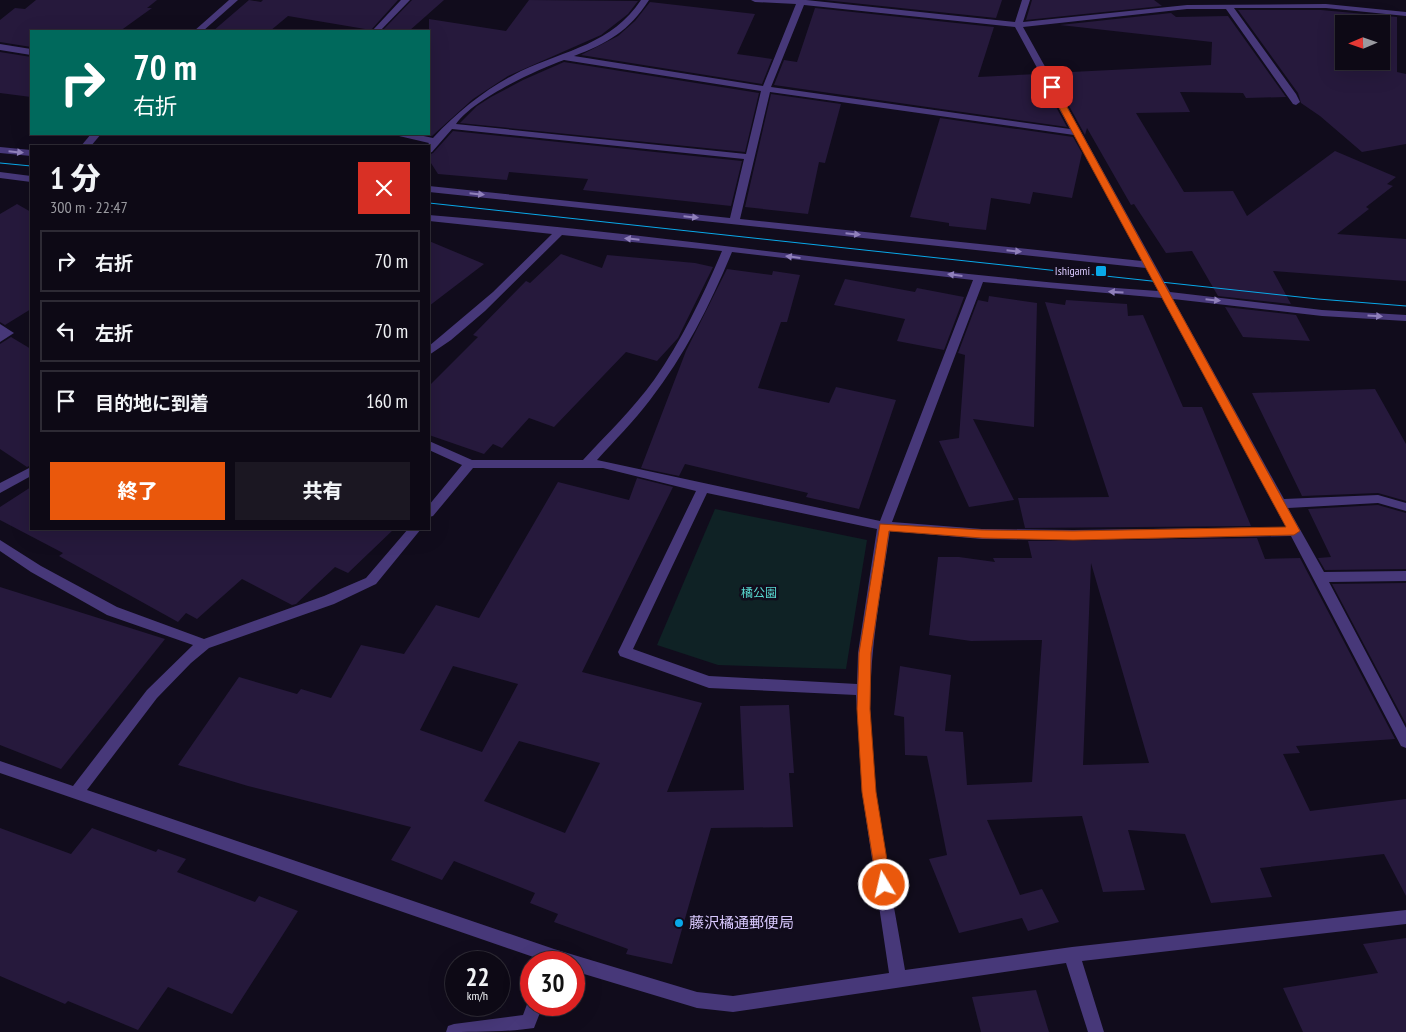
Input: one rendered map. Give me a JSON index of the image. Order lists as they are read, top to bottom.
{
  "parks": ["橘公園"],
  "places": {
    "transit": ["Ishigami"],
    "other": ["藤沢橘通郵便局"]
  },
  "north": "left",
  "page": {
    "turn": ["70 m", "右折"],
    "heading": ["1 分", "300 m · 22:47"],
    "list": [
      {
        "name": "右折",
        "value": "70 m"
      },
      {
        "name": "左折",
        "value": "70 m"
      },
      {
        "name": "目的地に到着",
        "value": "160 m"
      }
    ],
    "buttons": ["終了", "共有"],
    "speed": "22 km/h",
    "limit": "30"
  }
}
